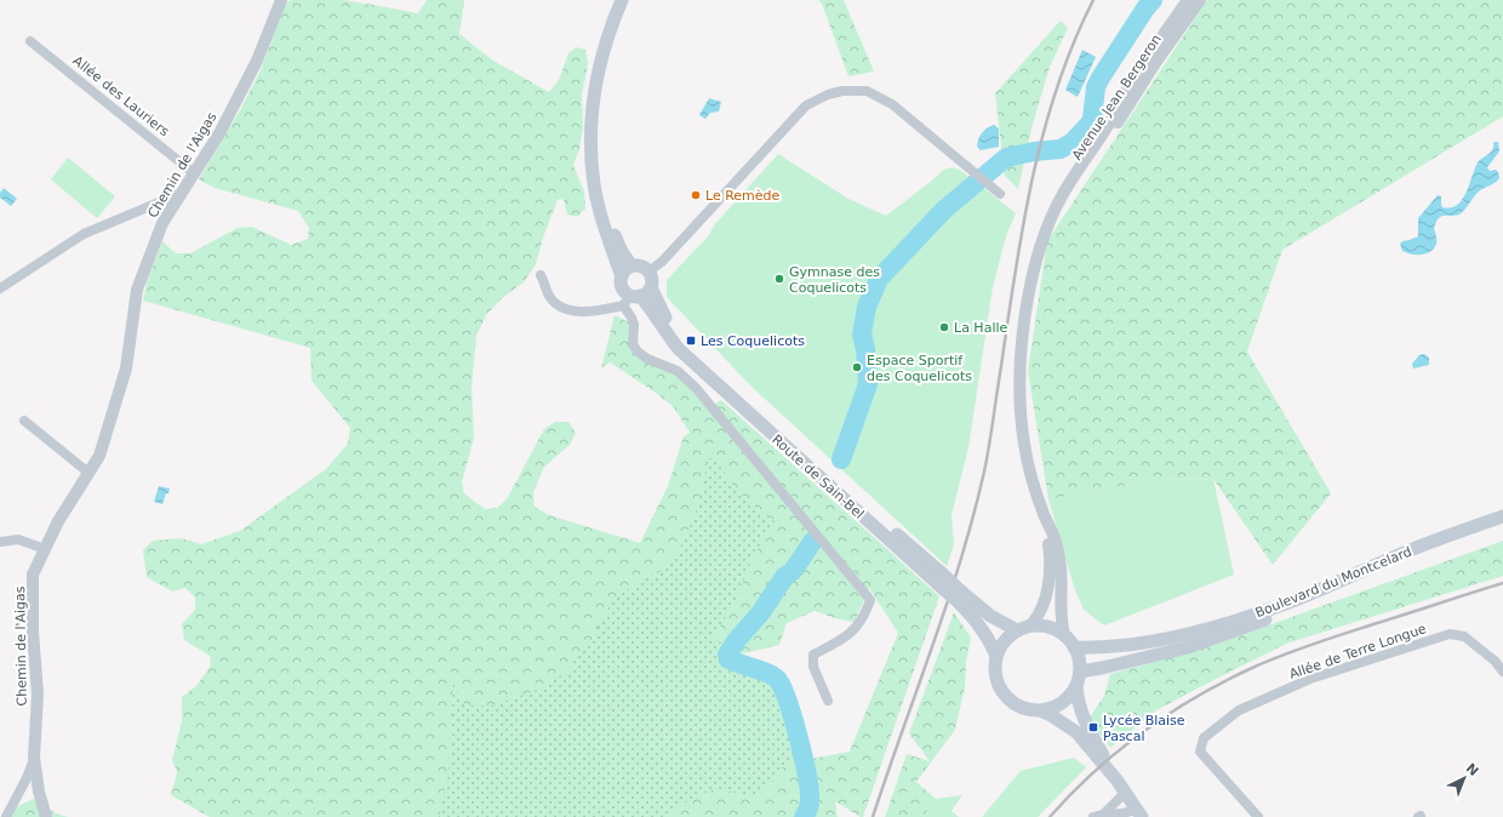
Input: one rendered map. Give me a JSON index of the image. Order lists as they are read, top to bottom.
{
  "streets": {
    "main road": ["Route de Sain-Bel", "Boulevard du Montcelard"],
    "street": [
      "Allée des Lauriers",
      "Avenue Jean Bergeron",
      "Chemin de l'Aigas",
      "Allée de Terre Longue"
    ]
  },
  "crossings": [
    ["Allée des Lauriers", "Chemin de l'Aigas"],
    ["Avenue Jean Bergeron", "Route de Sain-Bel"],
    ["Avenue Jean Bergeron", "Boulevard du Montcelard"],
    ["Route de Sain-Bel", "Boulevard du Montcelard"]
  ],
  "places": {
    "other": [
      "Le Remède",
      "Gymnase des Coquelicots",
      "La Halle",
      "Espace Sportif des Coquelicots"
    ],
    "transit": ["Les Coquelicots", "Lycée Blaise Pascal"]
  },
  "north": "top right"
}
